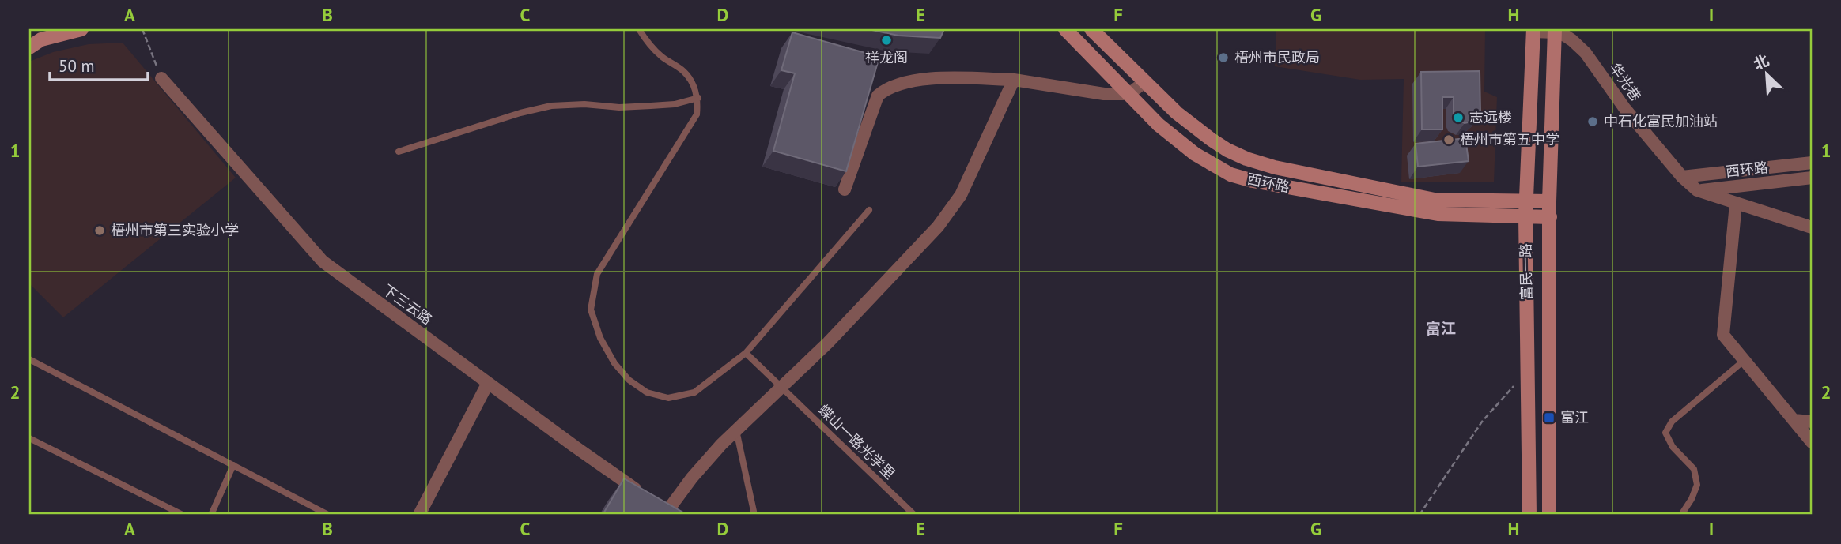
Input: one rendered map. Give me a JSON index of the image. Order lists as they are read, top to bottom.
{
  "streets": {
    "main road": ["西环路", "富民一路"],
    "street": ["华光巷", "下三云路"],
    "lane": ["蝶山一路光学里"]
  },
  "crossings": [
    ["华光巷", "西环路"],
    ["华光巷", "富民一路"],
    ["西环路", "富民一路"]
  ],
  "districts": ["富江"],
  "places": {
    "other": [
      "祥龙阁",
      "梧州市民政局",
      "志远楼",
      "中石化富民加油站",
      "梧州市第五中学",
      "梧州市第三实验小学"
    ],
    "transit": ["富江"]
  },
  "scale_bar": "50 m",
  "north": "top left",
  "grid": {
    "columns": [
      "A",
      "B",
      "C",
      "D",
      "E",
      "F",
      "G",
      "H",
      "I"
    ],
    "rows": ["1", "2"]
  }
}
